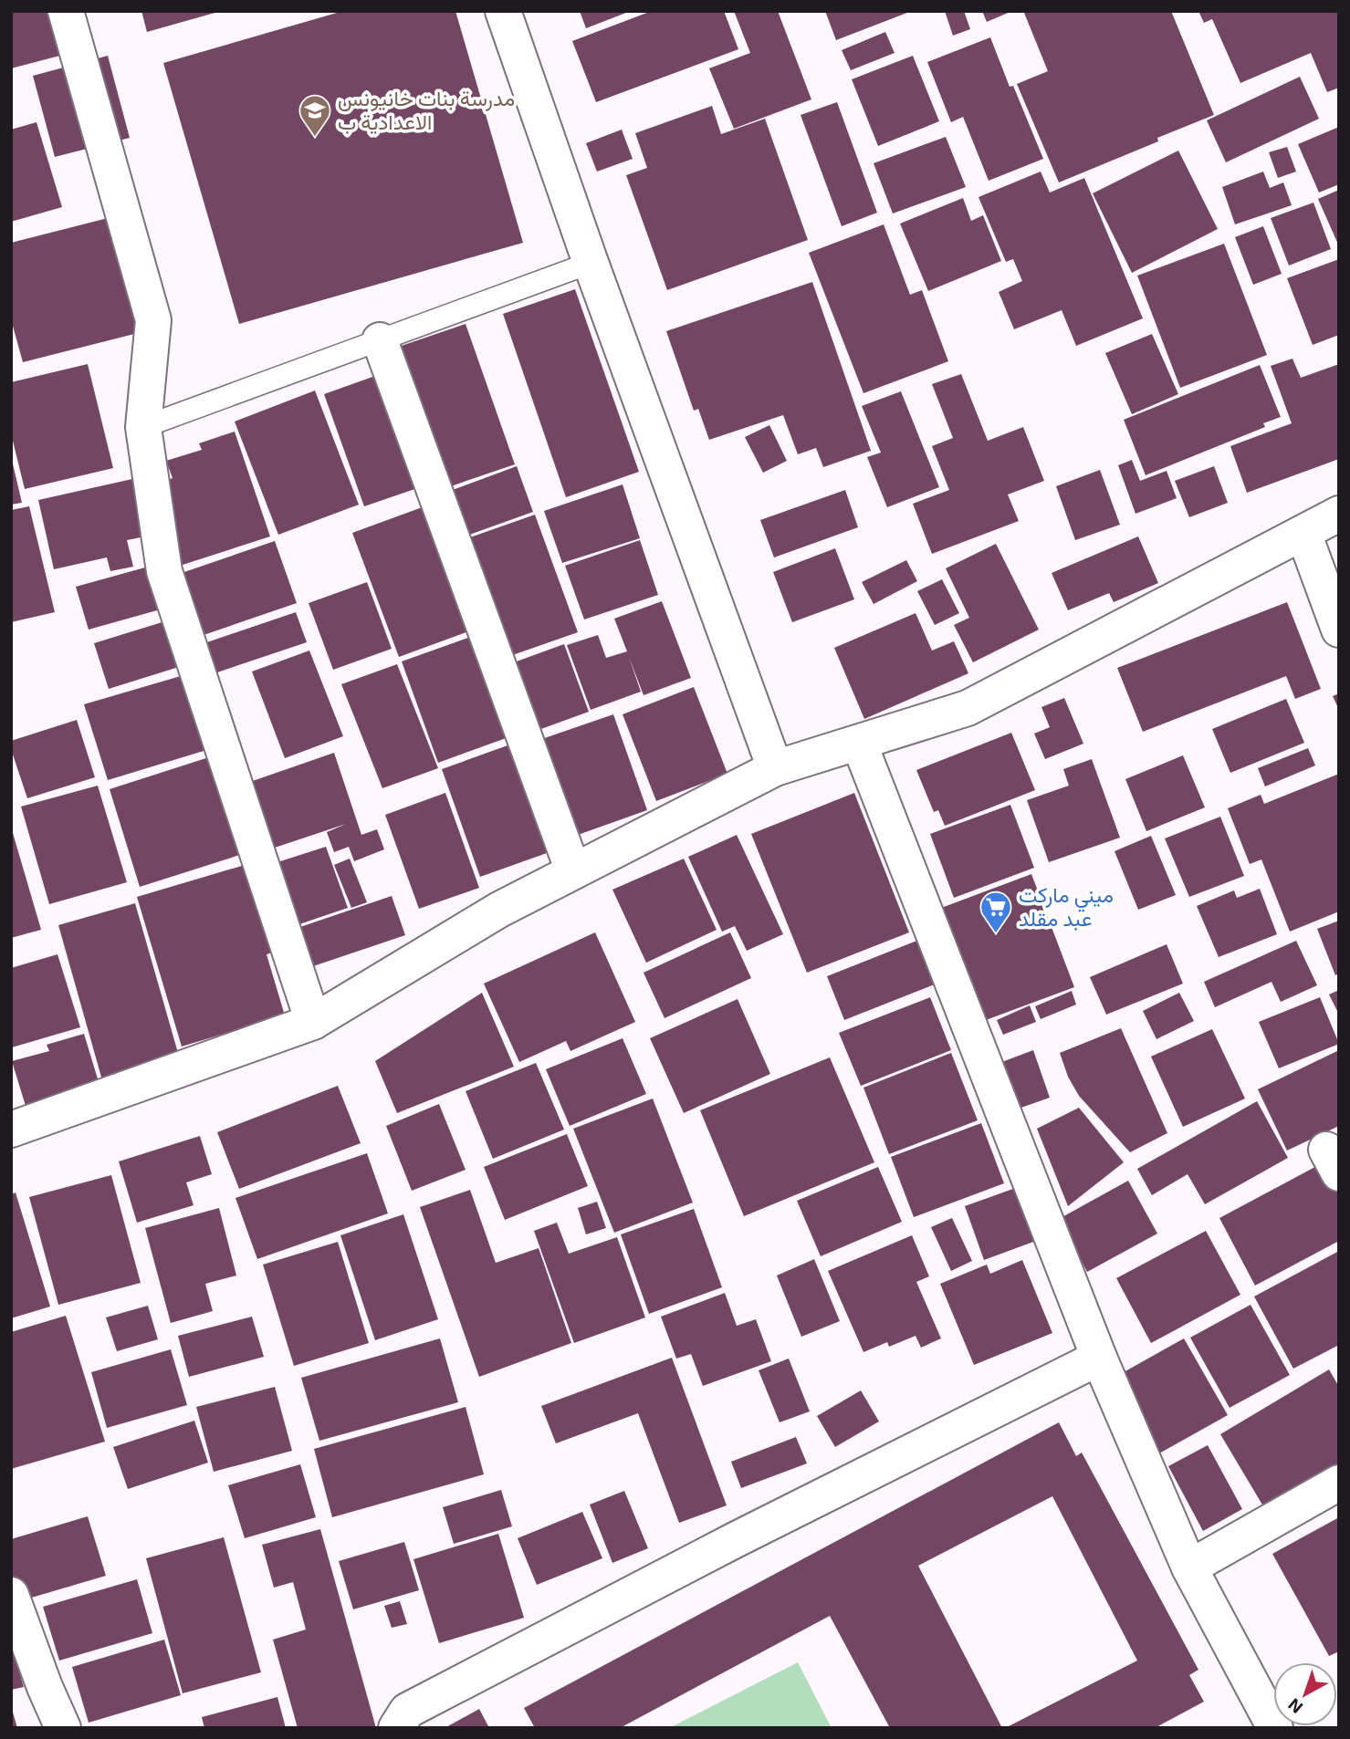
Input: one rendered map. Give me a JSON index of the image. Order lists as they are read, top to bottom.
{
  "places": {
    "school or university": ["مدرسة بنات خانيونس الاعدادية ب"],
    "supermarket": ["ميني ماركت عبد مقلد"]
  },
  "north": "bottom left"
}
